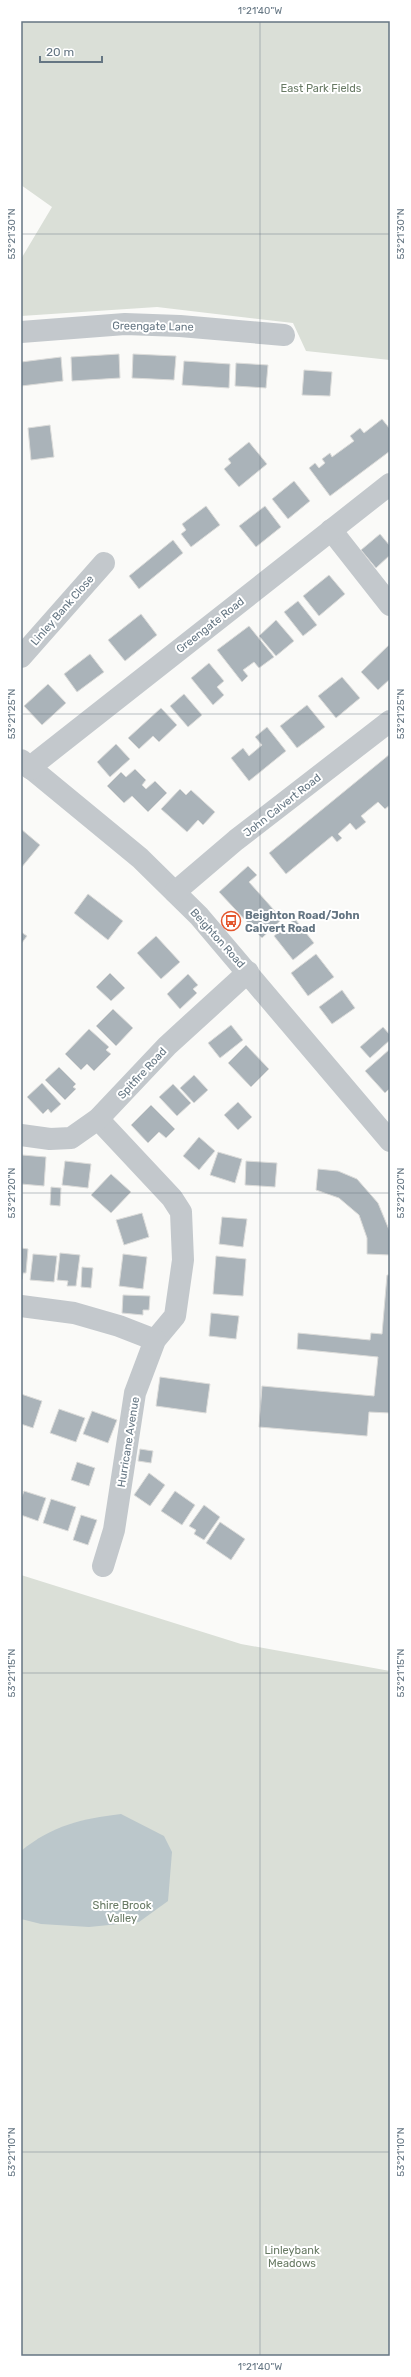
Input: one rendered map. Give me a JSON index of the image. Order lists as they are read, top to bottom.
{
  "streets": {
    "street": [
      "Greengate Lane",
      "Linley Bank Close",
      "Greengate Road",
      "John Calvert Road",
      "Beighton Road",
      "Spitfire Road",
      "Hurricane Avenue"
    ]
  },
  "crossings": [
    ["Greengate Road", "Beighton Road"],
    ["John Calvert Road", "Beighton Road"],
    ["Beighton Road", "Spitfire Road"],
    ["Spitfire Road", "Hurricane Avenue"]
  ],
  "parks": ["East Park Fields", "Shire Brook Valley", "Linleybank Meadows"],
  "places": {
    "bus stop": ["Beighton Road/John Calvert Road"]
  },
  "scale_bar": "20 m",
  "coordinates": [
    "1°21'40\"W",
    "53°21'30\"N",
    "53°21'25\"N",
    "53°21'20\"N",
    "53°21'15\"N",
    "53°21'10\"N"
  ]
}
